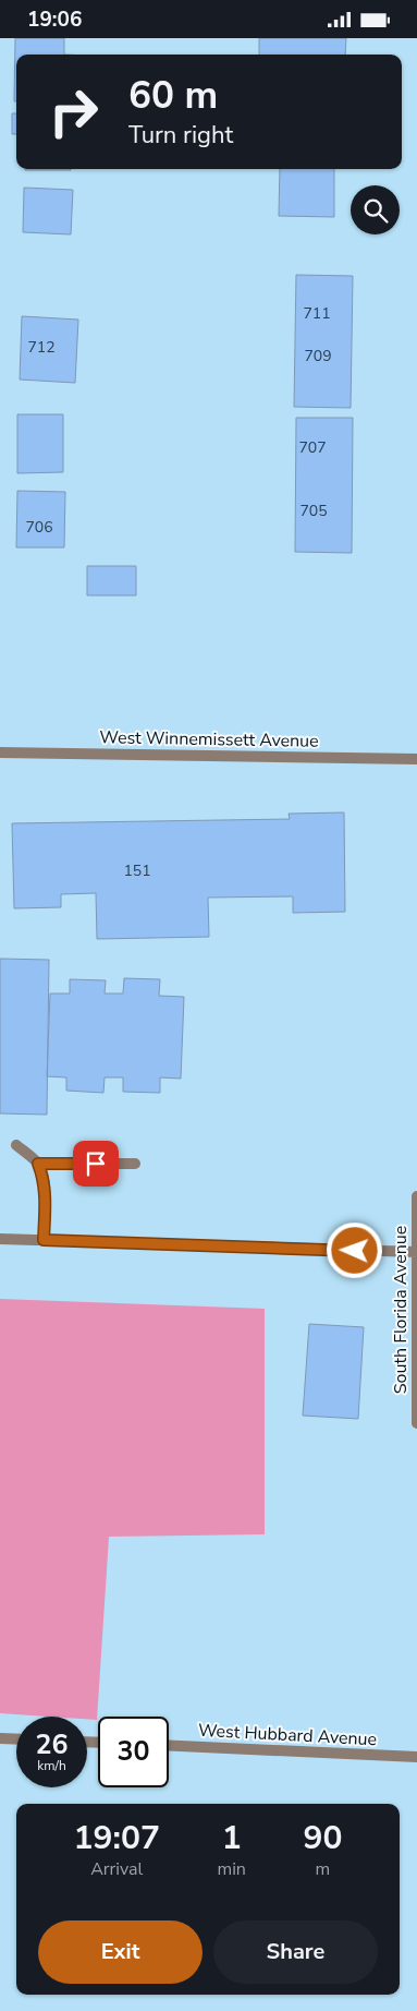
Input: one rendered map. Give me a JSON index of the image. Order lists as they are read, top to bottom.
{
  "streets": {
    "street": ["West Winnemissett Avenue", "South Florida Avenue", "West Hubbard Avenue"]
  },
  "house_numbers": [
    "711",
    "712",
    "709",
    "707",
    "705",
    "706",
    "151"
  ],
  "page": {
    "status": "19:06",
    "turn": ["60 m", "Turn right"],
    "speed": "26 km/h",
    "limit": "30",
    "eta": [
      "19:07",
      "Arrival",
      "1",
      "min",
      "90",
      "m"
    ],
    "buttons": ["Exit", "Share"]
  }
}
